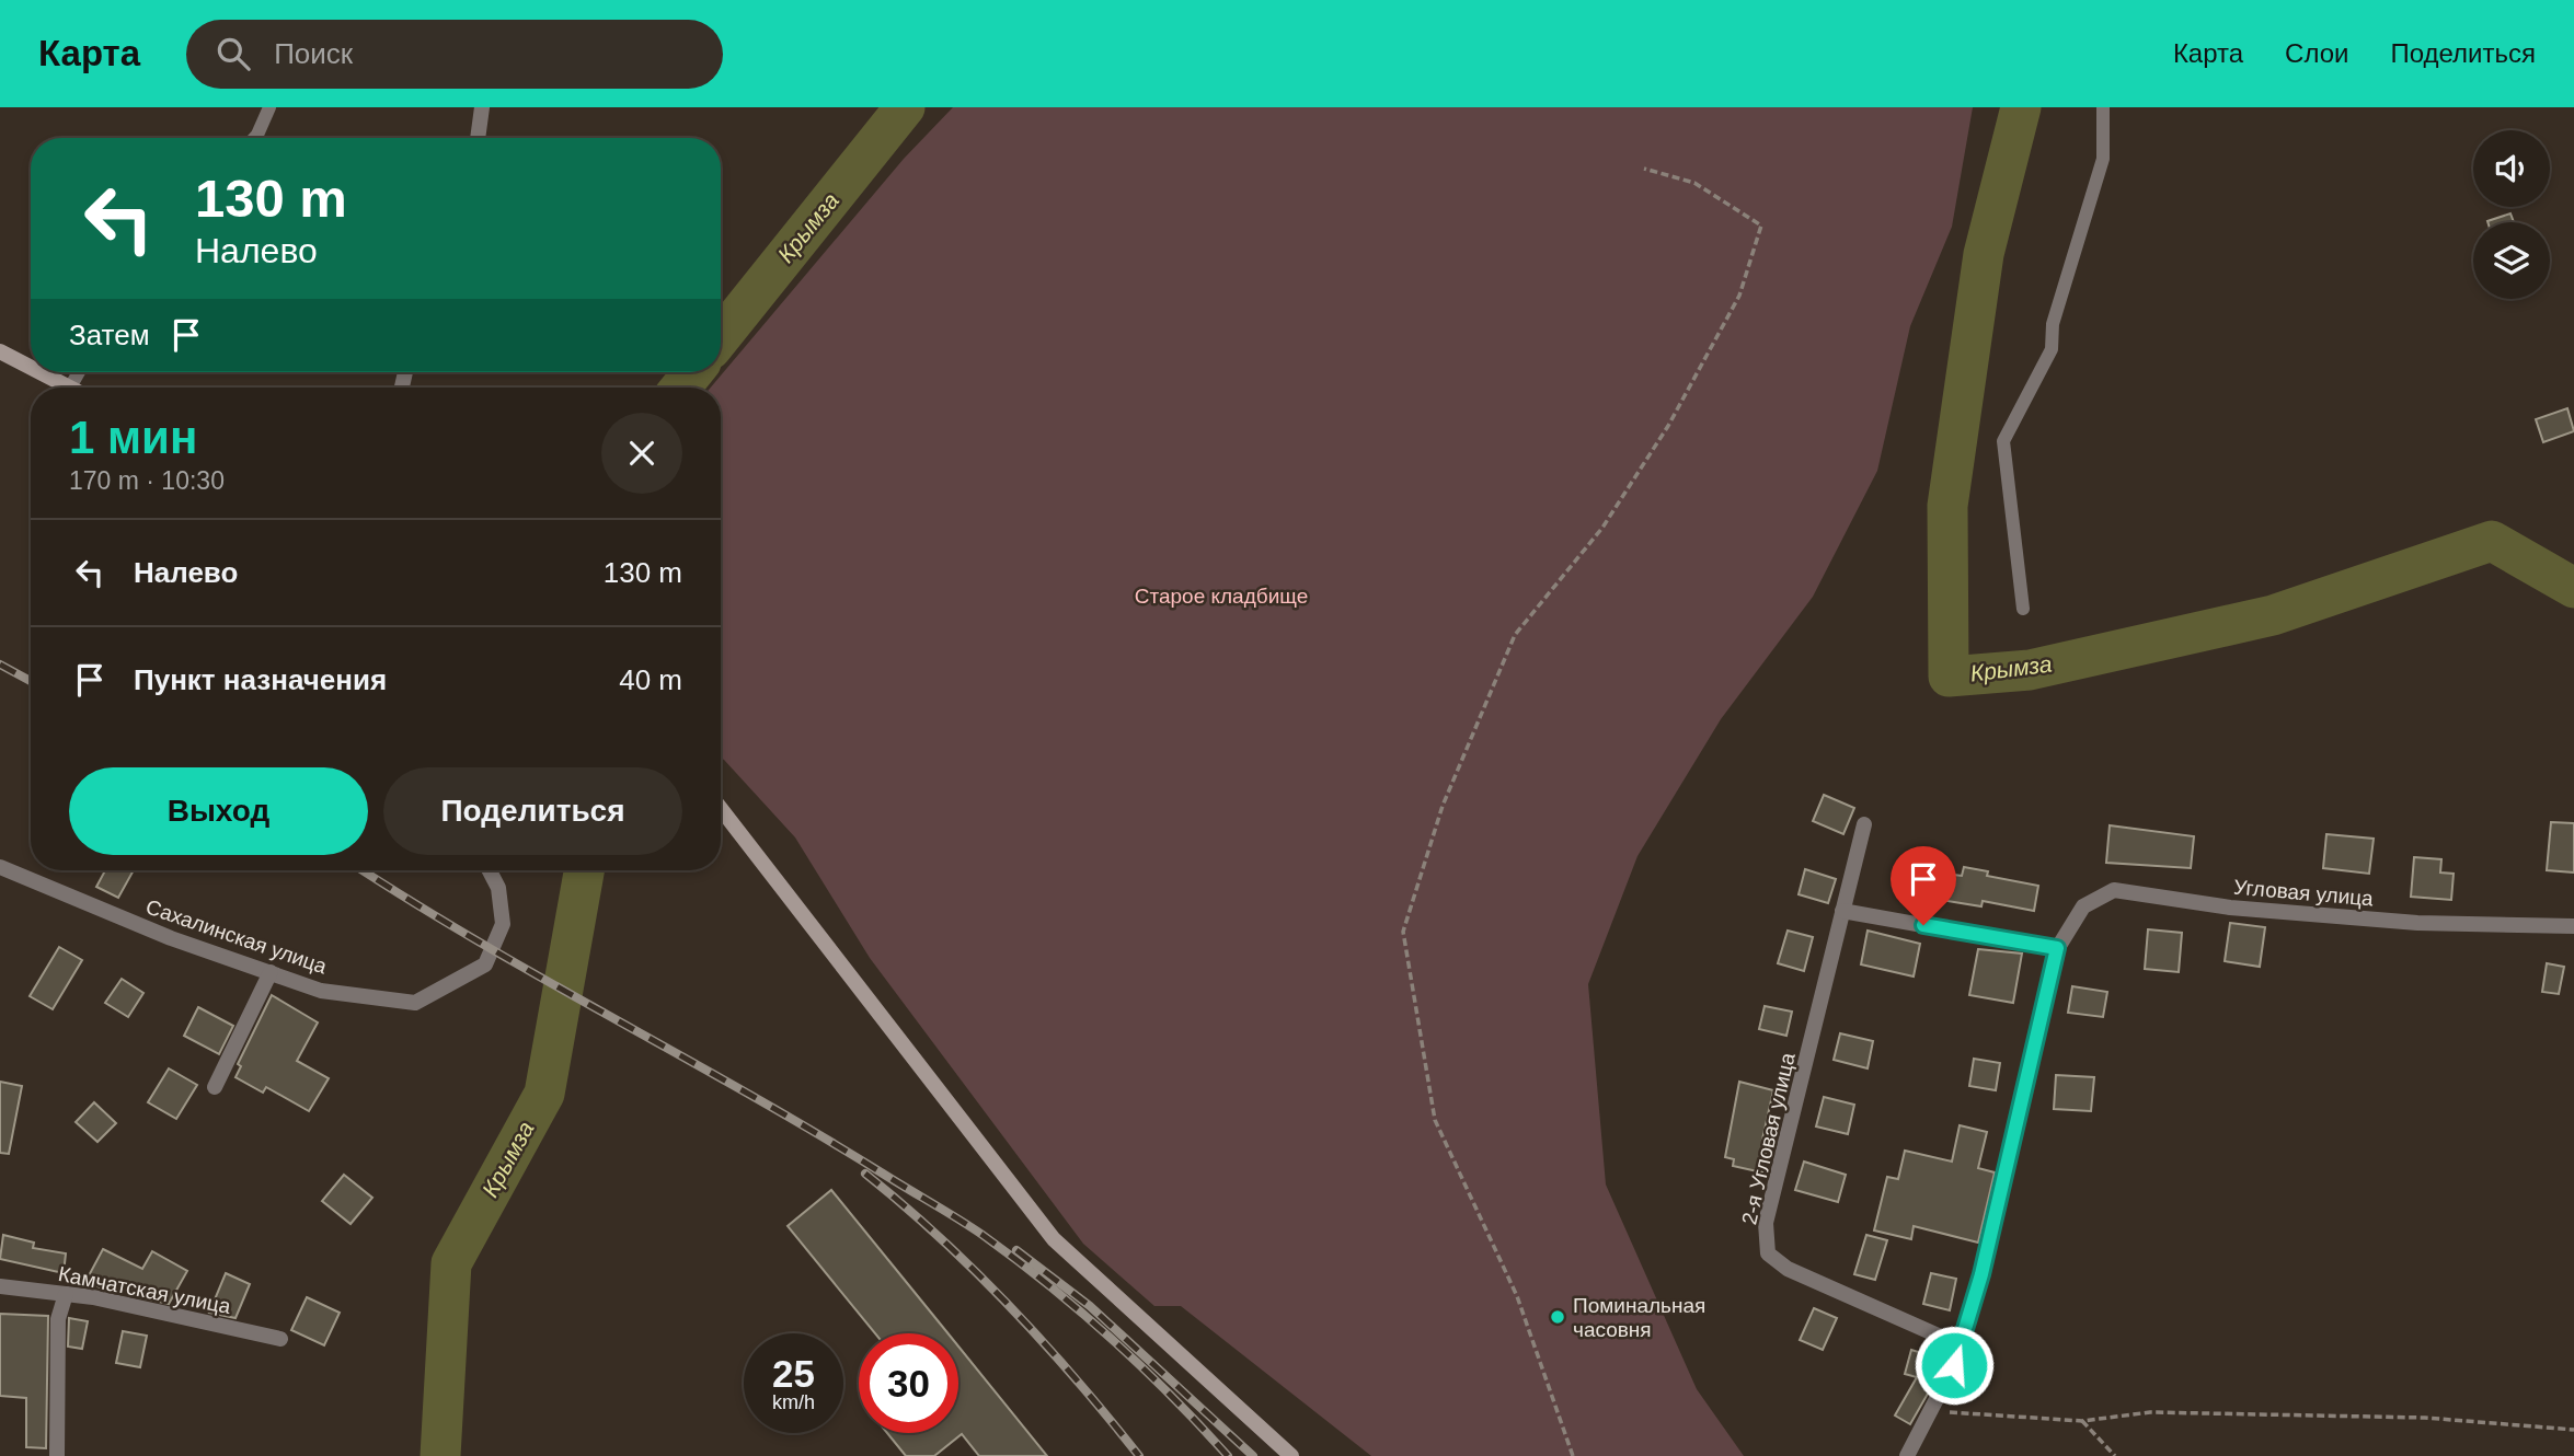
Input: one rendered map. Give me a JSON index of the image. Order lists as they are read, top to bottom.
{
  "streets": {
    "street": [
      "Угловая улица",
      "Сахалинская улица",
      "2-я Угловая улица",
      "Камчатская улица"
    ]
  },
  "crossings": [
    ["Угловая улица", "2-я Угловая улица"]
  ],
  "water": ["Крымза"],
  "parks": ["Старое кладбище"],
  "places": ["Поминальная часовня"],
  "page": {
    "header": "Карта",
    "search": "Поиск",
    "nav": ["Карта", "Слои", "Поделиться"],
    "turn": ["130 m", "Налево"],
    "then": "Затем",
    "heading": ["1 мин", "170 m · 10:30"],
    "list": [
      {
        "name": "Налево",
        "value": "130 m"
      },
      {
        "name": "Пункт назначения",
        "value": "40 m"
      }
    ],
    "buttons": ["Выход", "Поделиться"],
    "speed": "25 km/h",
    "limit": "30"
  }
}
